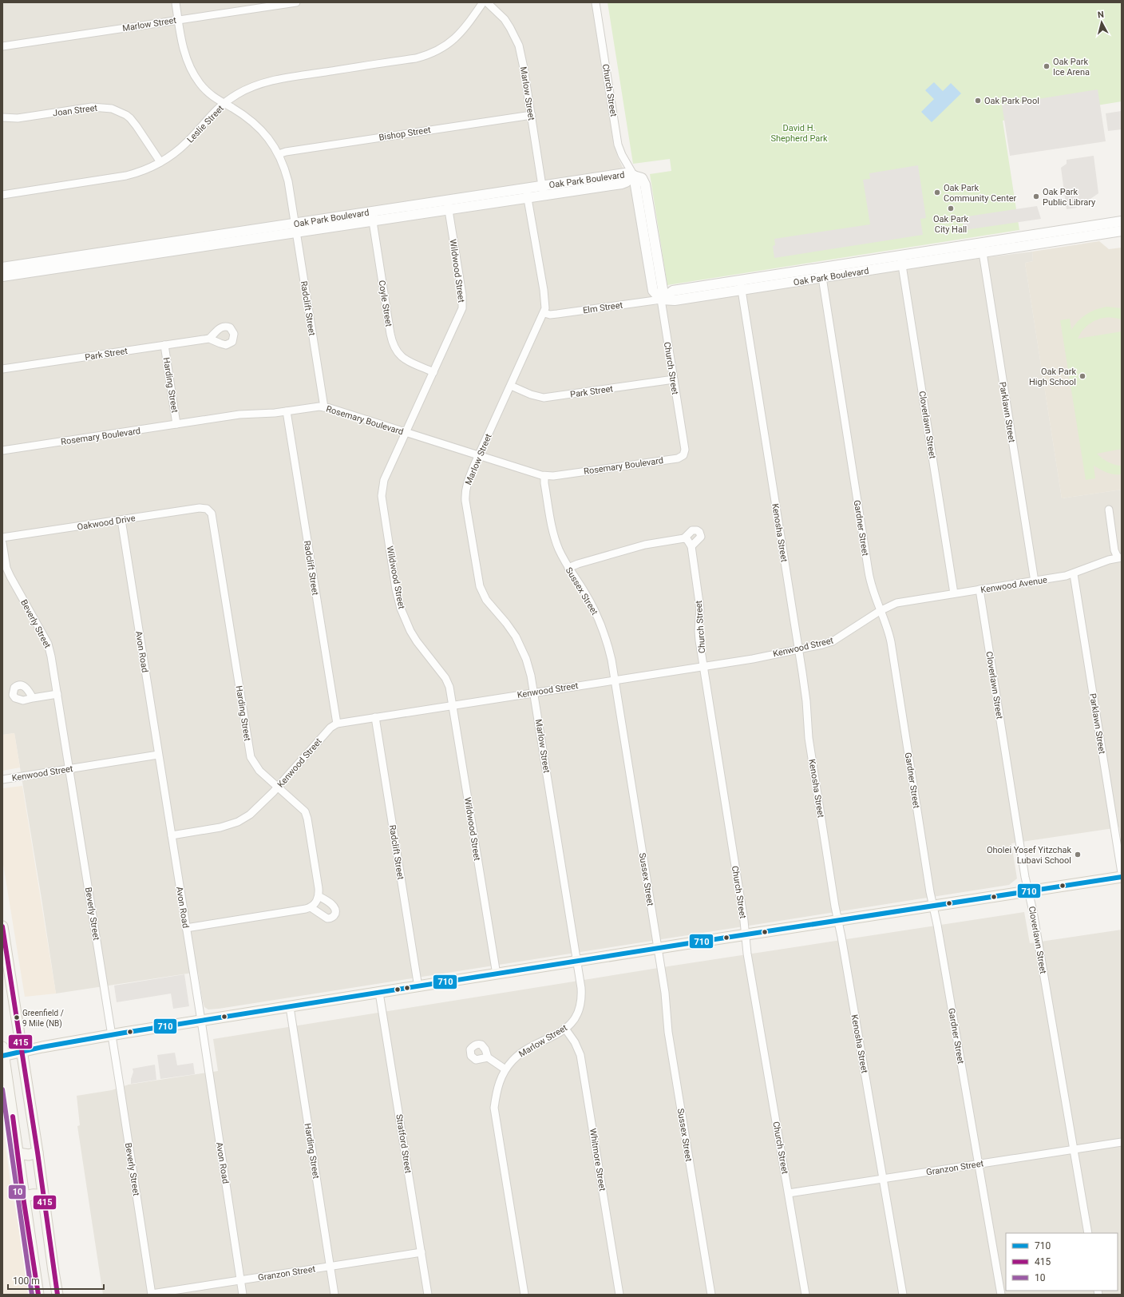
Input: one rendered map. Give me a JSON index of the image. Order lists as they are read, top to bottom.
{
  "streets": {
    "street": [
      "Marlow Street",
      "Church Street",
      "Joan Street",
      "Leslie Street",
      "Bishop Street",
      "Oak Park Boulevard",
      "Wildwood Street",
      "Coyle Street",
      "Elm Street",
      "Radclift Street",
      "Park Street",
      "Harding Street",
      "Parklawn Street",
      "Rosemary Boulevard",
      "Cloverlawn Street",
      "Oakwood Drive",
      "Gardner Street",
      "Kenosha Street",
      "Kenwood Avenue",
      "Sussex Street",
      "Beverly Street",
      "Kenwood Street",
      "Avon Road",
      "Stratford Street",
      "Whitmore Street",
      "Granzon Street"
    ]
  },
  "crossings": [
    ["Marlow Street", "Bishop Street"],
    ["Marlow Street", "Oak Park Boulevard"],
    ["Marlow Street", "Elm Street"],
    ["Marlow Street", "Park Street"],
    ["Marlow Street", "Rosemary Boulevard"],
    ["Marlow Street", "Kenwood Street"],
    ["Marlow Street", "Whitmore Street"],
    ["Church Street", "Oak Park Boulevard"],
    ["Church Street", "Elm Street"],
    ["Church Street", "Park Street"],
    ["Church Street", "Rosemary Boulevard"],
    ["Church Street", "Kenwood Street"],
    ["Church Street", "Granzon Street"],
    ["Joan Street", "Leslie Street"],
    ["Oak Park Boulevard", "Wildwood Street"],
    ["Oak Park Boulevard", "Coyle Street"],
    ["Oak Park Boulevard", "Elm Street"],
    ["Oak Park Boulevard", "Radclift Street"],
    ["Oak Park Boulevard", "Parklawn Street"],
    ["Oak Park Boulevard", "Cloverlawn Street"],
    ["Oak Park Boulevard", "Gardner Street"],
    ["Oak Park Boulevard", "Kenosha Street"],
    ["Wildwood Street", "Coyle Street"],
    ["Wildwood Street", "Rosemary Boulevard"],
    ["Wildwood Street", "Kenwood Street"],
    ["Radclift Street", "Rosemary Boulevard"],
    ["Radclift Street", "Kenwood Street"],
    ["Park Street", "Harding Street"],
    ["Harding Street", "Rosemary Boulevard"],
    ["Harding Street", "Oakwood Drive"],
    ["Harding Street", "Kenwood Street"],
    ["Harding Street", "Granzon Street"],
    ["Parklawn Street", "Kenwood Avenue"],
    ["Rosemary Boulevard", "Sussex Street"],
    ["Cloverlawn Street", "Kenwood Avenue"],
    ["Cloverlawn Street", "Kenwood Street"],
    ["Cloverlawn Street", "Granzon Street"],
    ["Oakwood Drive", "Avon Road"],
    ["Gardner Street", "Kenwood Street"],
    ["Gardner Street", "Granzon Street"],
    ["Kenosha Street", "Kenwood Street"],
    ["Kenosha Street", "Granzon Street"],
    ["Kenwood Avenue", "Kenwood Street"],
    ["Sussex Street", "Kenwood Street"],
    ["Beverly Street", "Kenwood Street"],
    ["Beverly Street", "Granzon Street"],
    ["Kenwood Street", "Avon Road"],
    ["Avon Road", "Granzon Street"],
    ["Stratford Street", "Granzon Street"]
  ],
  "parks": ["David H. Shepherd Park"],
  "places": [
    "Oak Park Ice Arena",
    "Oak Park Pool",
    "Oak Park Community Center",
    "Oak Park Public Library",
    "Oak Park City Hall",
    "Oak Park High School",
    "Oholei Yosef Yitzchak Lubavi School",
    "Greenfield / 9 Mile (NB)"
  ],
  "lines": ["transit line 710", "transit line 415", "transit line 10"],
  "legend": ["710", "415", "10"],
  "scale_bar": "100 m",
  "north": "top"
}
